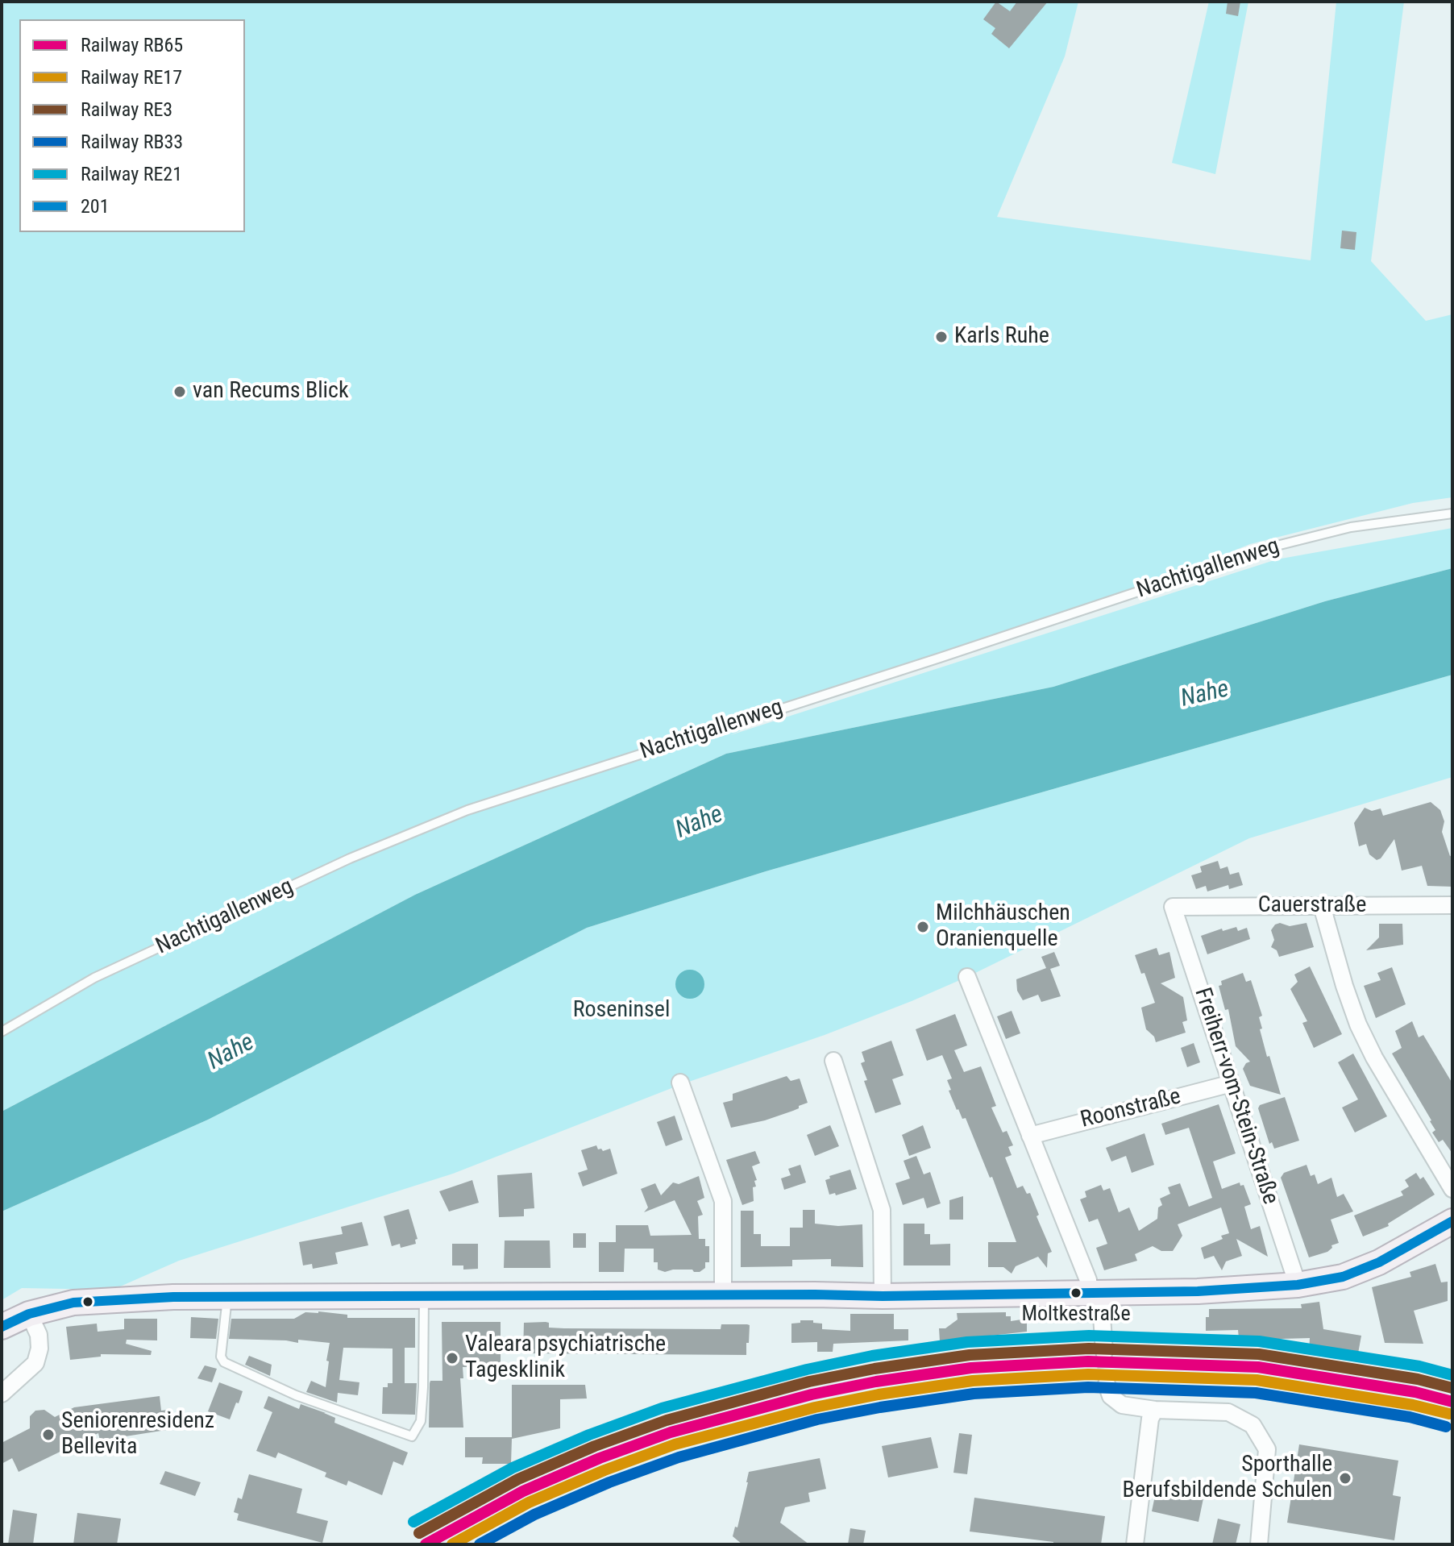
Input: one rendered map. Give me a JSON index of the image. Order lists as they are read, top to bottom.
{
  "streets": {
    "street": ["Cauerstraße", "Freiherr-vom-Stein-Straße", "Roonstraße"],
    "lane": ["Nachtigallenweg"]
  },
  "crossings": [
    ["Cauerstraße", "Freiherr-vom-Stein-Straße"],
    ["Freiherr-vom-Stein-Straße", "Roonstraße"]
  ],
  "water": ["Nahe"],
  "parks": ["Roseninsel"],
  "places": [
    "Karls Ruhe",
    "van Recums Blick",
    "Milchhäuschen Oranienquelle",
    "Moltkestraße",
    "Valeara psychiatrische Tagesklinik",
    "Seniorenresidenz Bellevita",
    "Sporthalle Berufsbildende Schulen"
  ],
  "lines": [
    "transit line 201",
    "rail line RE21",
    "rail line RE3",
    "rail line RB65",
    "rail line RE17",
    "rail line RB33"
  ],
  "legend": [
    "Railway RB65",
    "Railway RE17",
    "Railway RE3",
    "Railway RB33",
    "Railway RE21",
    "201"
  ]
}
